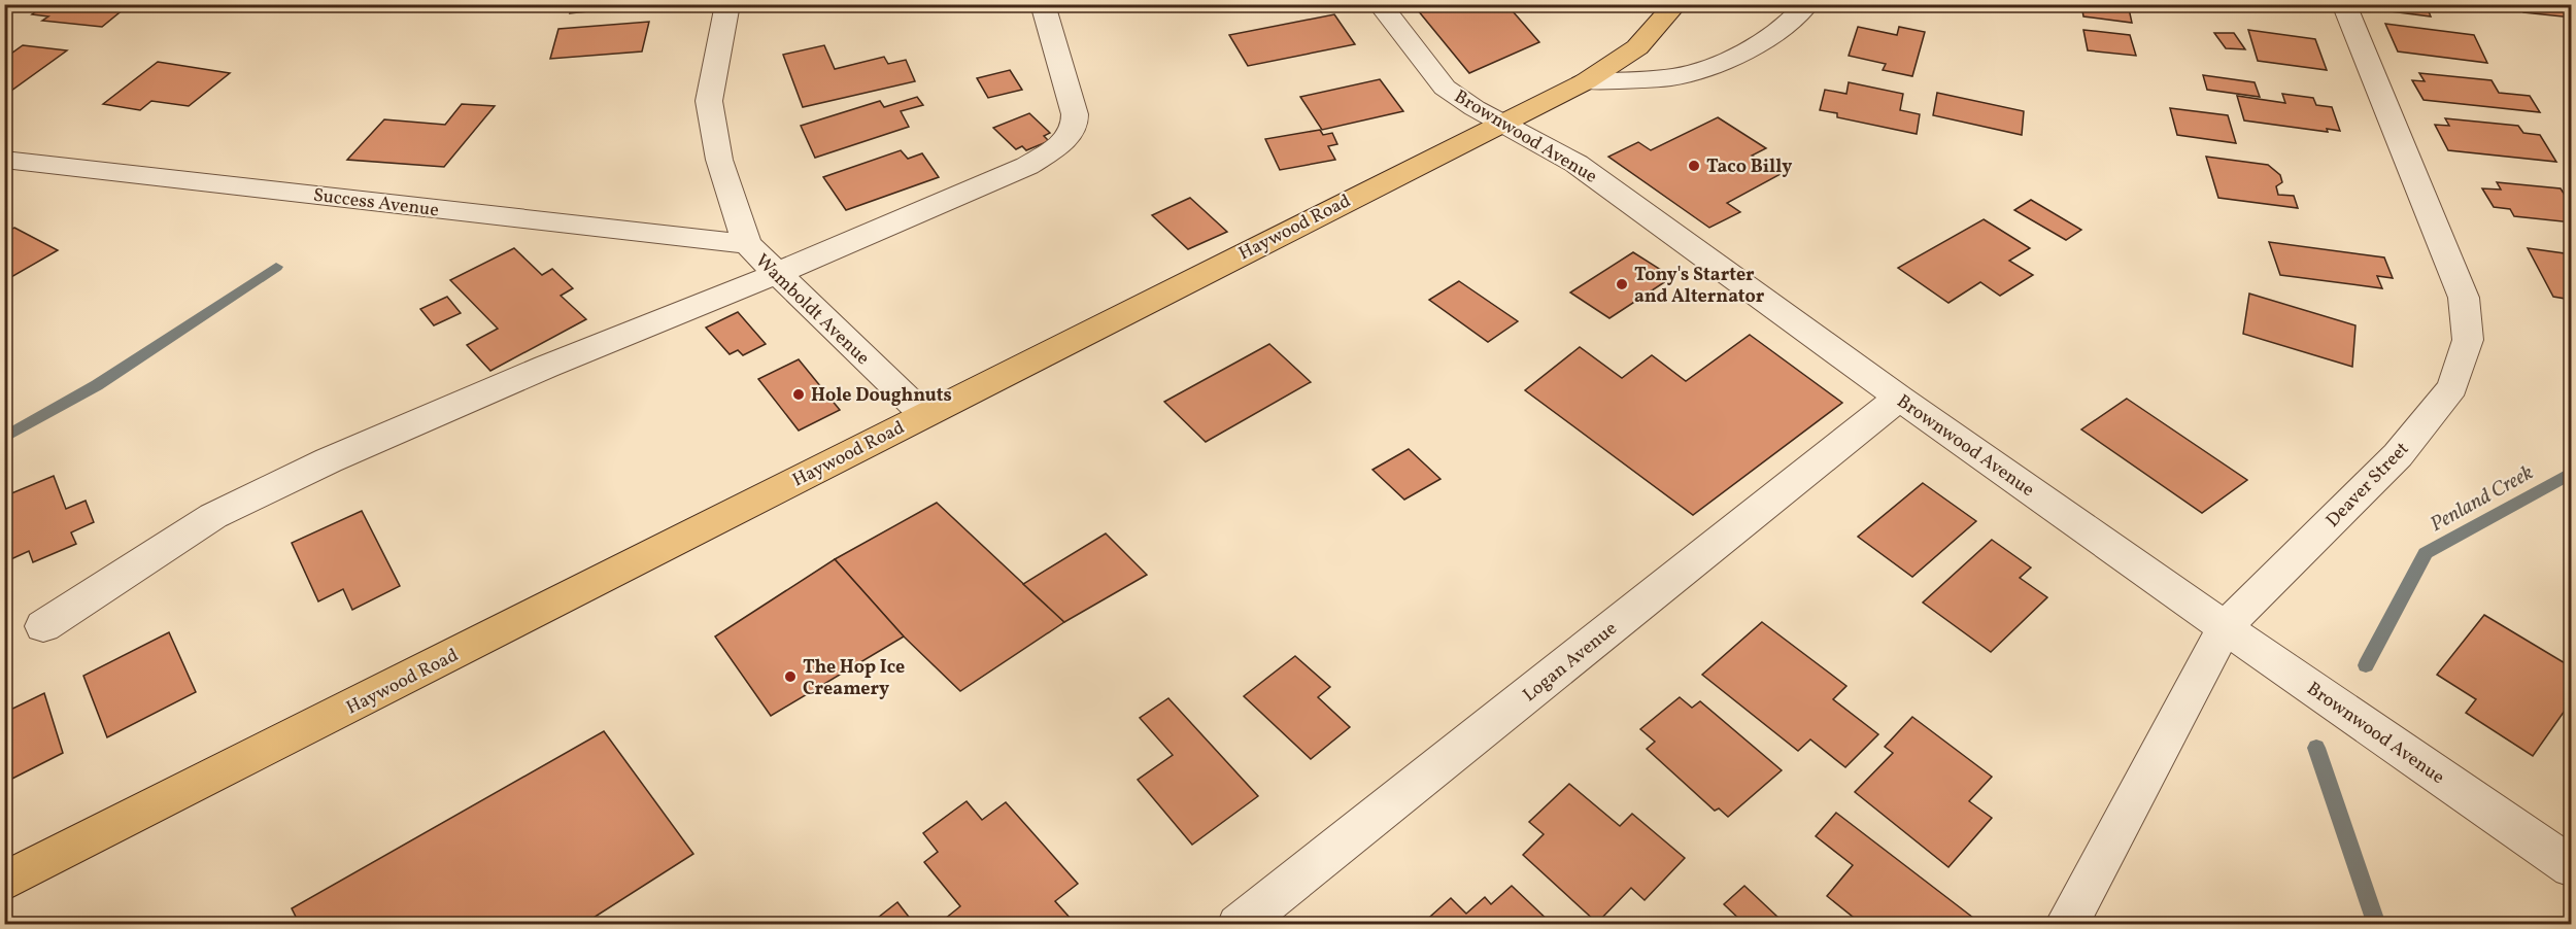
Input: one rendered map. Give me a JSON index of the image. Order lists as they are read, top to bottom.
{
  "streets": {
    "main road": ["Haywood Road"],
    "street": [
      "Brownwood Avenue",
      "Success Avenue",
      "Wamboldt Avenue",
      "Deaver Street",
      "Logan Avenue"
    ]
  },
  "crossings": [
    ["Brownwood Avenue", "Haywood Road"],
    ["Brownwood Avenue", "Deaver Street"],
    ["Brownwood Avenue", "Logan Avenue"],
    ["Success Avenue", "Wamboldt Avenue"],
    ["Haywood Road", "Wamboldt Avenue"]
  ],
  "water": ["Penland Creek"],
  "places": [
    "Taco Billy",
    "Tony's Starter and Alternator",
    "Hole Doughnuts",
    "The Hop Ice Creamery"
  ]
}
